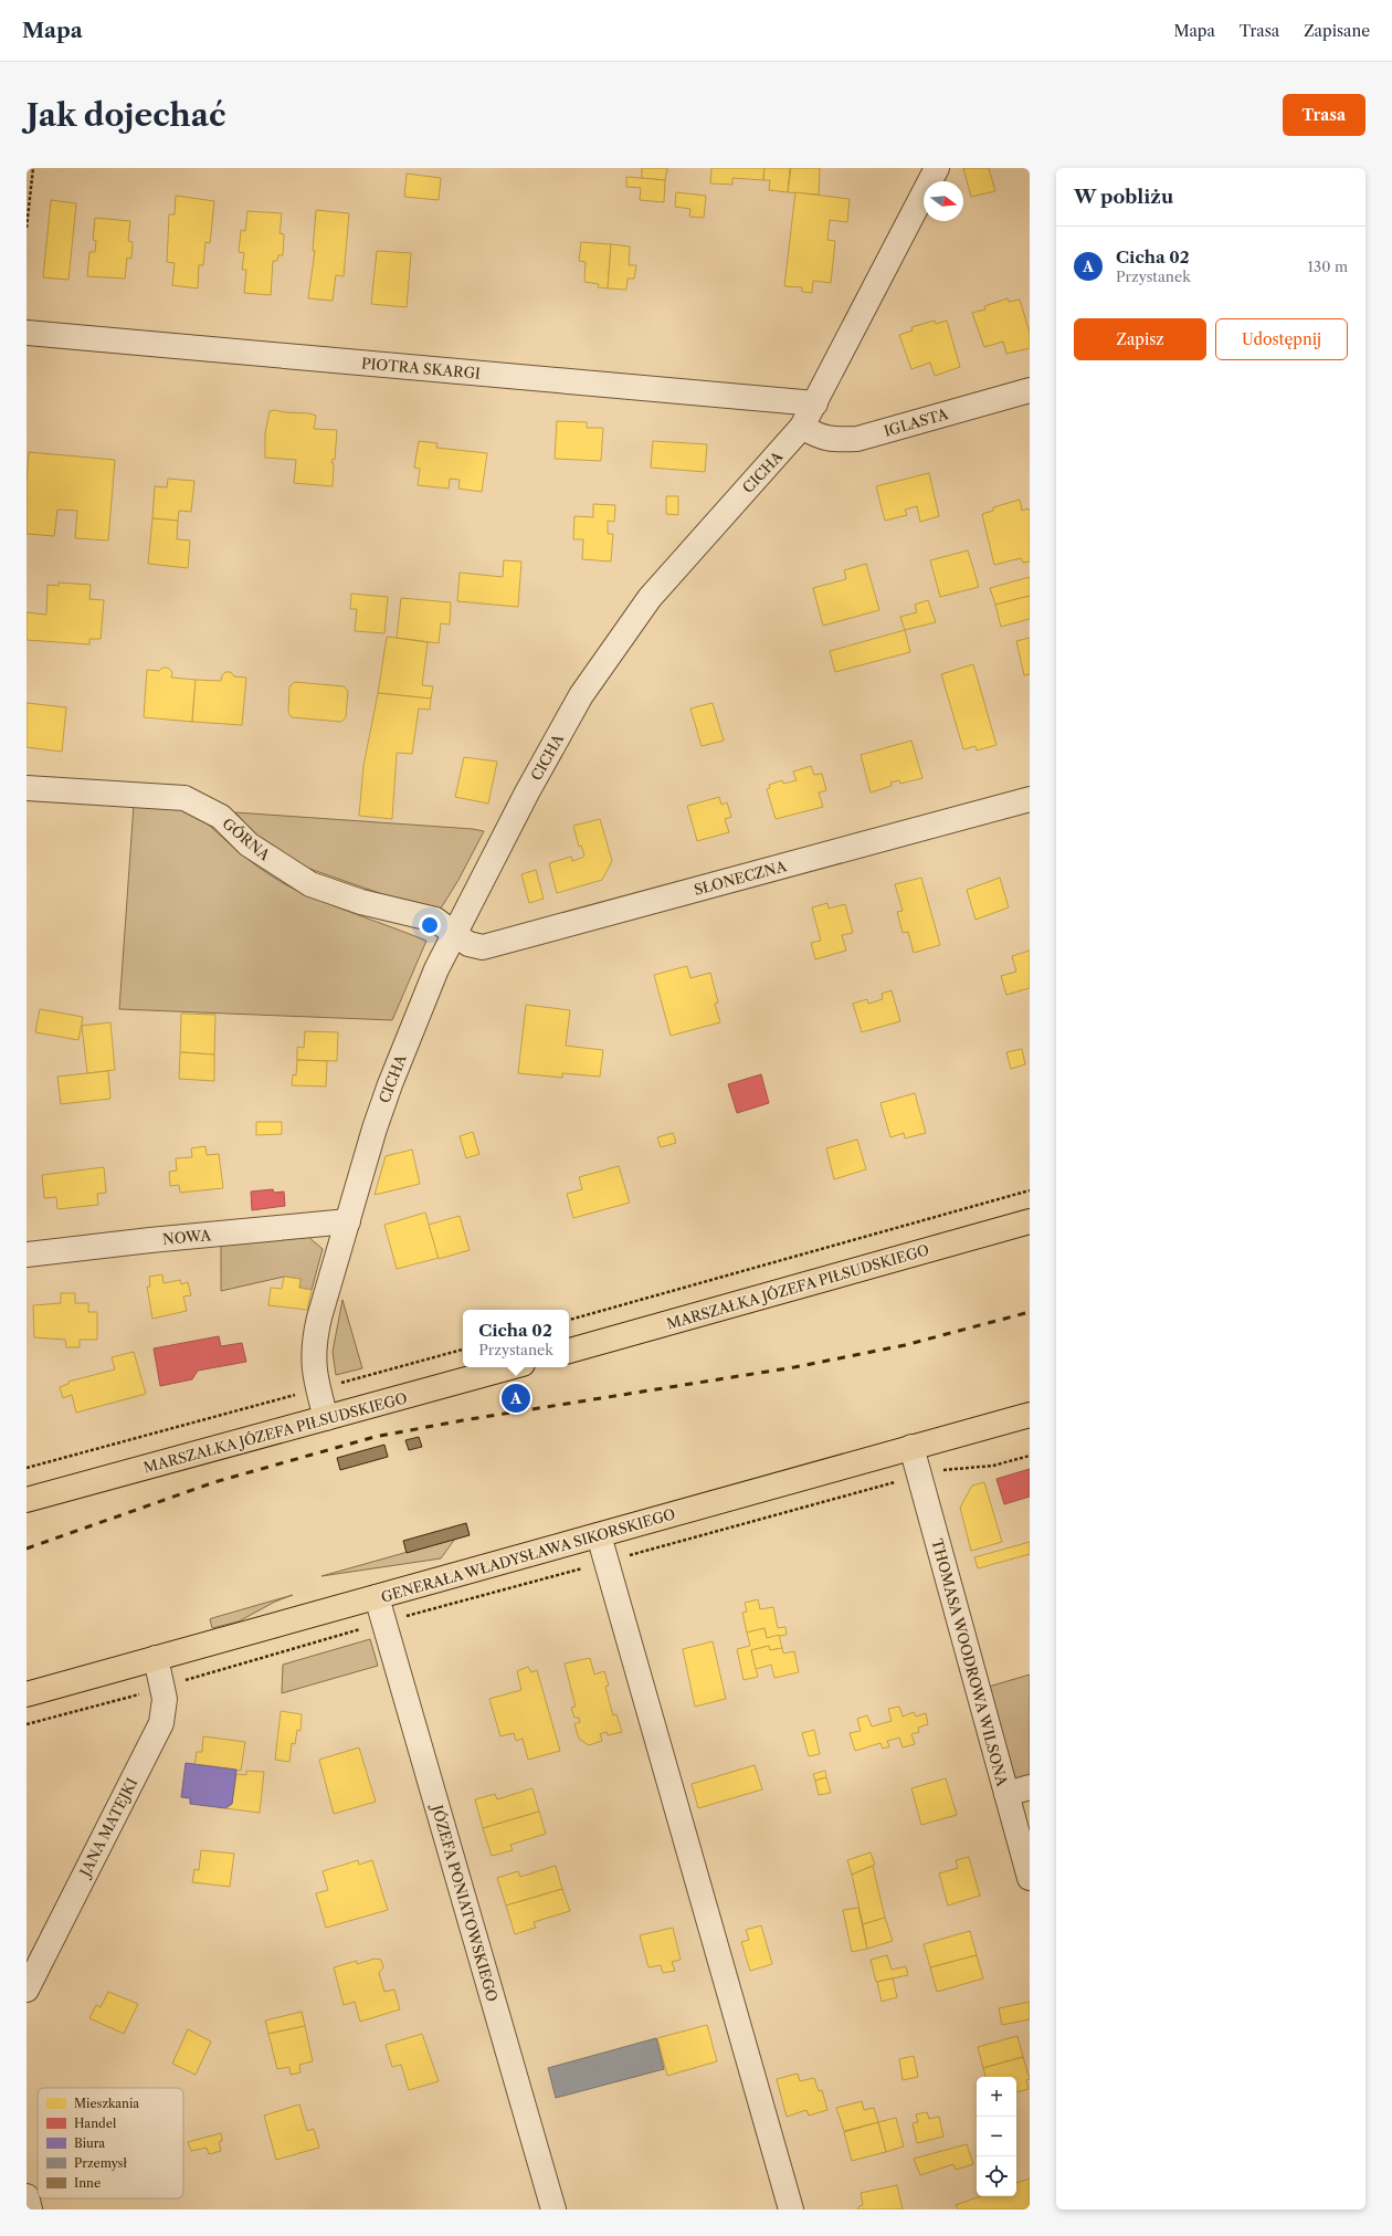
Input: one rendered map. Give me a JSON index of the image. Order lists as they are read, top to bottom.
{
  "streets": {
    "main road": ["MARSZAŁKA JÓZEFA PIŁSUDSKIEGO", "GENERAŁA WŁADYSŁAWA SIKORSKIEGO"],
    "street": [
      "PIOTRA SKARGI",
      "IGLASTA",
      "CICHA",
      "GÓRNA",
      "SŁONECZNA",
      "NOWA",
      "THOMASA WOODROWA WILSONA",
      "JANA MATEJKI",
      "JÓZEFA PONIATOWSKIEGO"
    ]
  },
  "crossings": [
    ["PIOTRA SKARGI", "CICHA"],
    ["IGLASTA", "CICHA"],
    ["CICHA", "GÓRNA"],
    ["CICHA", "SŁONECZNA"],
    ["CICHA", "NOWA"],
    ["CICHA", "MARSZAŁKA JÓZEFA PIŁSUDSKIEGO"],
    ["GÓRNA", "SŁONECZNA"],
    ["GENERAŁA WŁADYSŁAWA SIKORSKIEGO", "THOMASA WOODROWA WILSONA"],
    ["GENERAŁA WŁADYSŁAWA SIKORSKIEGO", "JANA MATEJKI"],
    ["GENERAŁA WŁADYSŁAWA SIKORSKIEGO", "JÓZEFA PONIATOWSKIEGO"]
  ],
  "legend": [
    "Mieszkania",
    "Handel",
    "Biura",
    "Przemysł",
    "Inne"
  ],
  "north": "right",
  "page": {
    "header": "Mapa",
    "nav": ["Mapa", "Trasa", "Zapisane"],
    "buttons": [
      "Trasa",
      ["Zapisz", "Udostępnij"]
    ],
    "title": "Jak dojechać",
    "heading": "W pobliżu",
    "list": [
      {
        "mark": "A",
        "name": "Cicha 02",
        "note": "Przystanek",
        "value": "130 m"
      }
    ],
    "popup": ["Cicha 02", "Przystanek"],
    "pins": "A",
    "map_buttons": ["+", "−"]
  }
}
